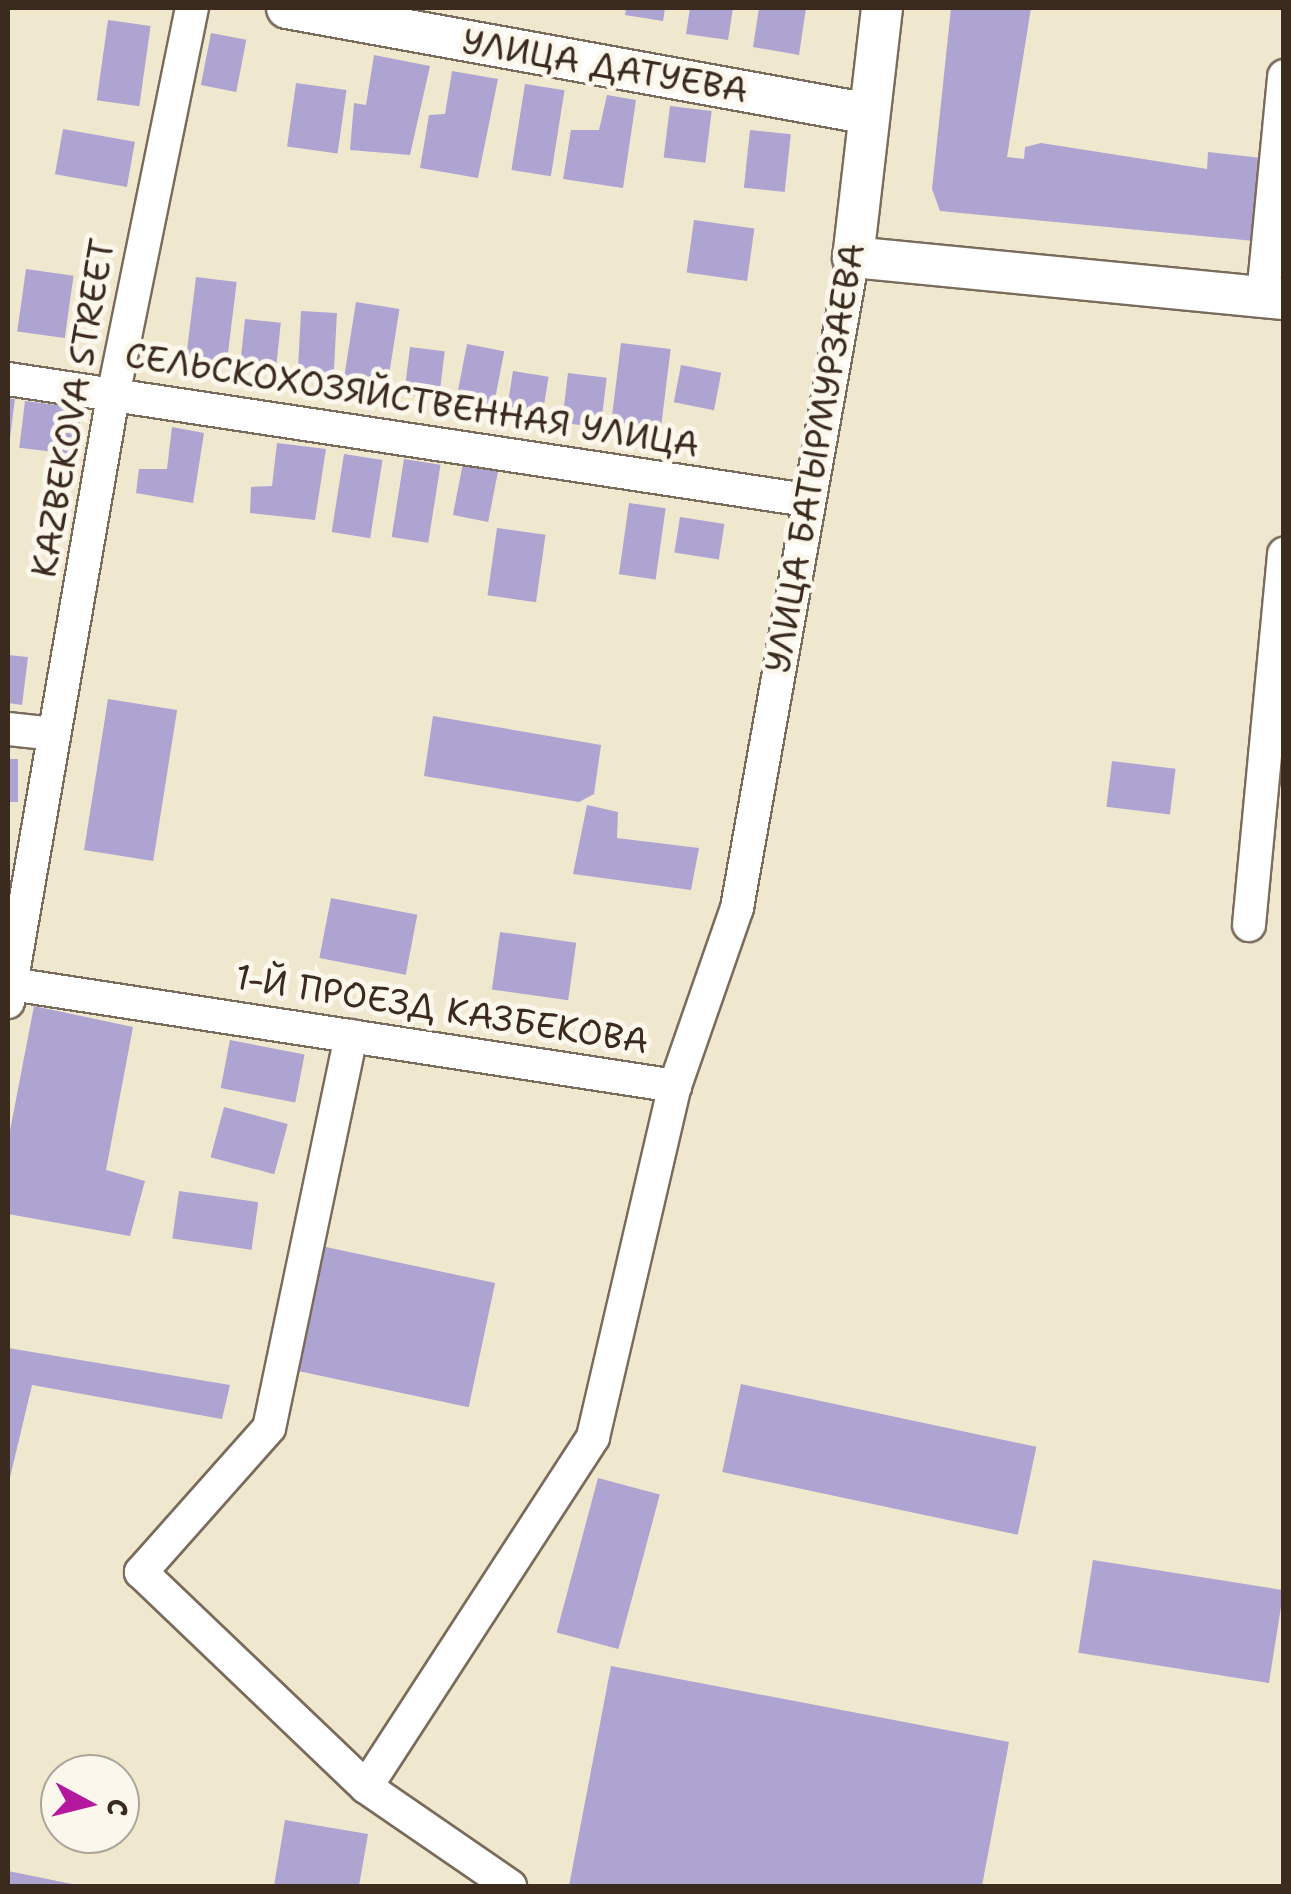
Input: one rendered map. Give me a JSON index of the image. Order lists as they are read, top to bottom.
{
  "streets": {
    "street": [
      "УЛИЦА ДАТУЕВА",
      "СЕЛЬСКОХОЗЯЙСТВЕННАЯ УЛИЦА",
      "KAZBEKOVA STREET",
      "УЛИЦА БАТЫРМУРЗАЕВА",
      "1-Й ПРОЕЗД КАЗБЕКОВА"
    ]
  },
  "crossings": [
    ["УЛИЦА ДАТУЕВА", "УЛИЦА БАТЫРМУРЗАЕВА"],
    ["СЕЛЬСКОХОЗЯЙСТВЕННАЯ УЛИЦА", "KAZBEKOVA STREET"],
    ["СЕЛЬСКОХОЗЯЙСТВЕННАЯ УЛИЦА", "УЛИЦА БАТЫРМУРЗАЕВА"],
    ["KAZBEKOVA STREET", "1-Й ПРОЕЗД КАЗБЕКОВА"],
    ["УЛИЦА БАТЫРМУРЗАЕВА", "1-Й ПРОЕЗД КАЗБЕКОВА"]
  ],
  "north": "right"
}
